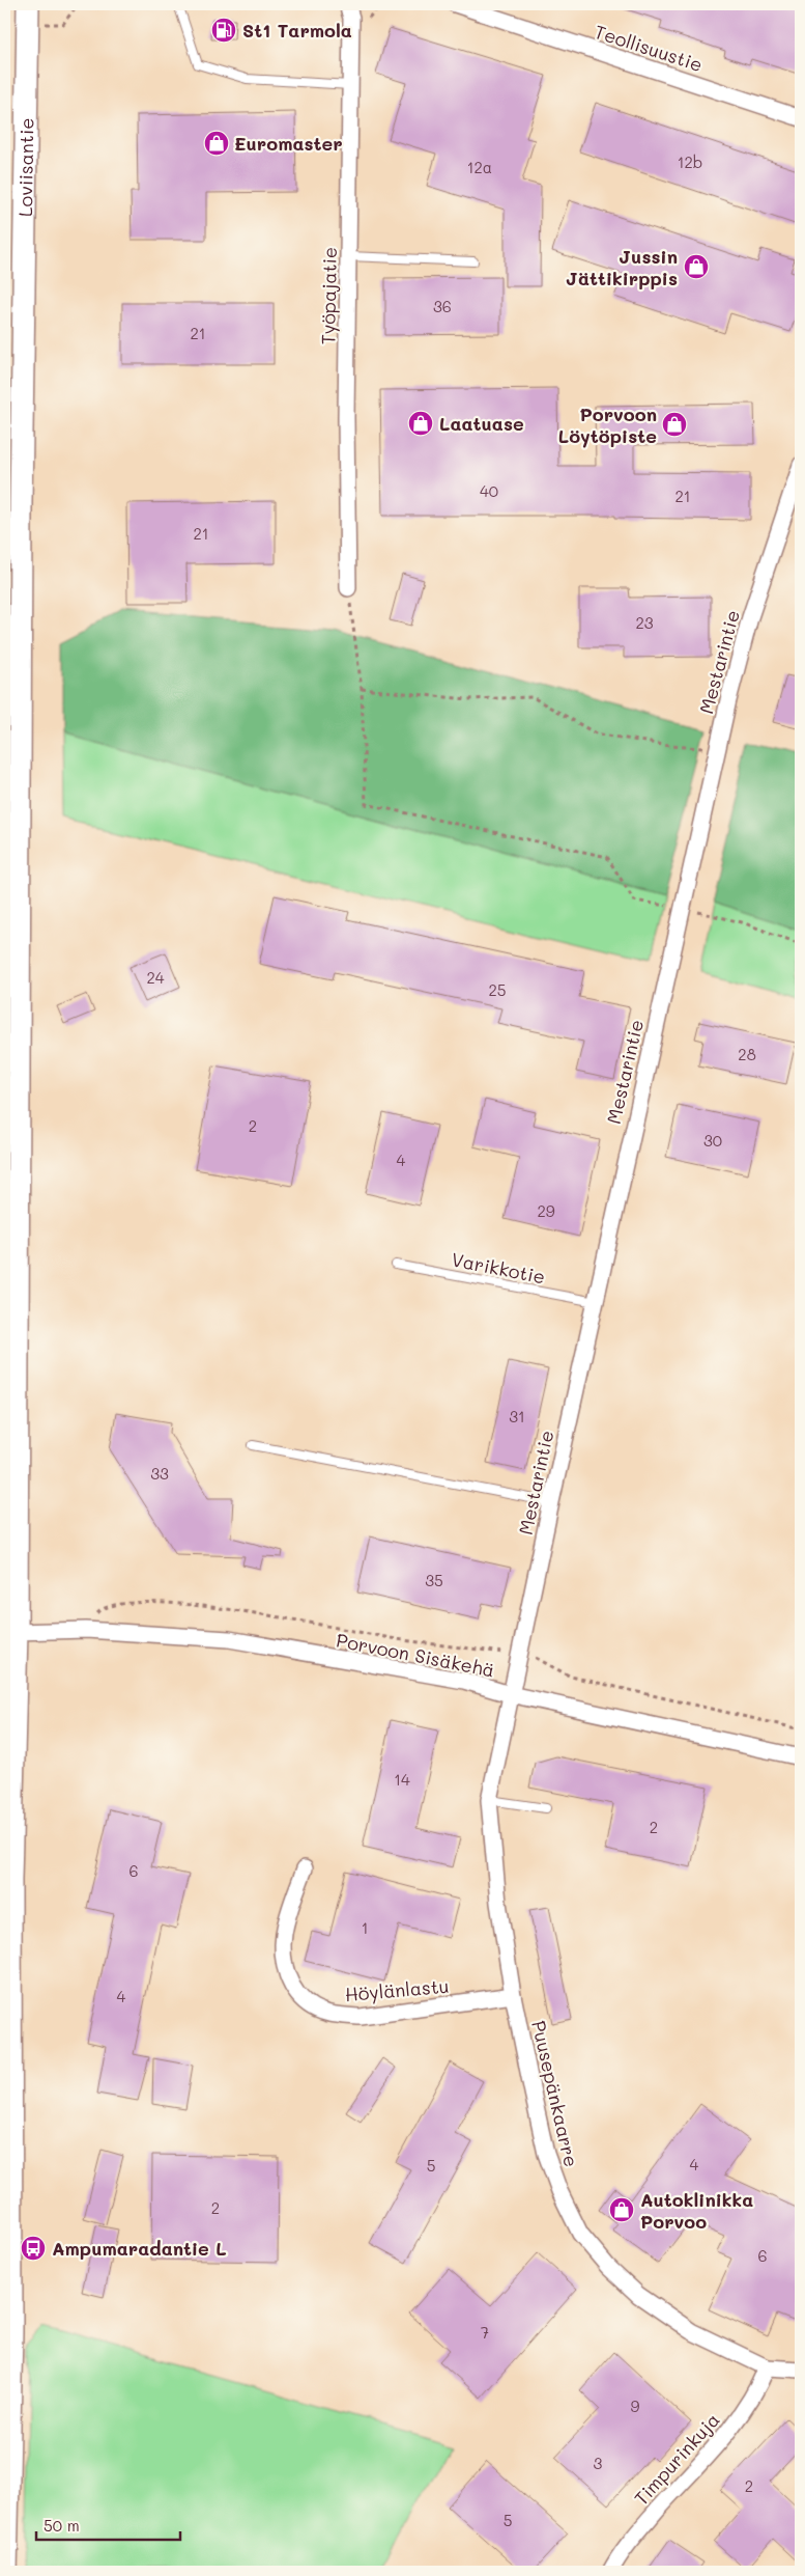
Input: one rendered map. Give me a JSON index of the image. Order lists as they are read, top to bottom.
{
  "streets": {
    "main road": ["Loviisantie"],
    "street": [
      "Teollisuustie",
      "Työpajatie",
      "Mestarintie",
      "Porvoon Sisäkehä",
      "Höylänlastu",
      "Puusepänkaarre",
      "Timpurinkuja"
    ],
    "lane": ["Varikkotie"]
  },
  "crossings": [
    ["Loviisantie", "Porvoon Sisäkehä"],
    ["Mestarintie", "Varikkotie"],
    ["Mestarintie", "Porvoon Sisäkehä"],
    ["Mestarintie", "Puusepänkaarre"],
    ["Porvoon Sisäkehä", "Puusepänkaarre"],
    ["Höylänlastu", "Puusepänkaarre"],
    ["Puusepänkaarre", "Timpurinkuja"]
  ],
  "places": {
    "fuel station": ["St1 Tarmola"],
    "shop": [
      "Euromaster",
      "Jussin Jättikirppis",
      "Laatuase",
      "Porvoon Löytöpiste",
      "Autoklinikka Porvoo"
    ],
    "bus stop": ["Ampumaradantie L"]
  },
  "house_numbers": [
    "12b",
    "12a",
    "36",
    "21",
    "40",
    "21",
    "21",
    "23",
    "24",
    "25",
    "28",
    "2",
    "30",
    "4",
    "29",
    "31",
    "33",
    "35",
    "14",
    "2",
    "6",
    "1",
    "4",
    "4",
    "5",
    "2",
    "6",
    "7",
    "9",
    "3",
    "2",
    "5"
  ],
  "scale_bar": "50 m"
}
